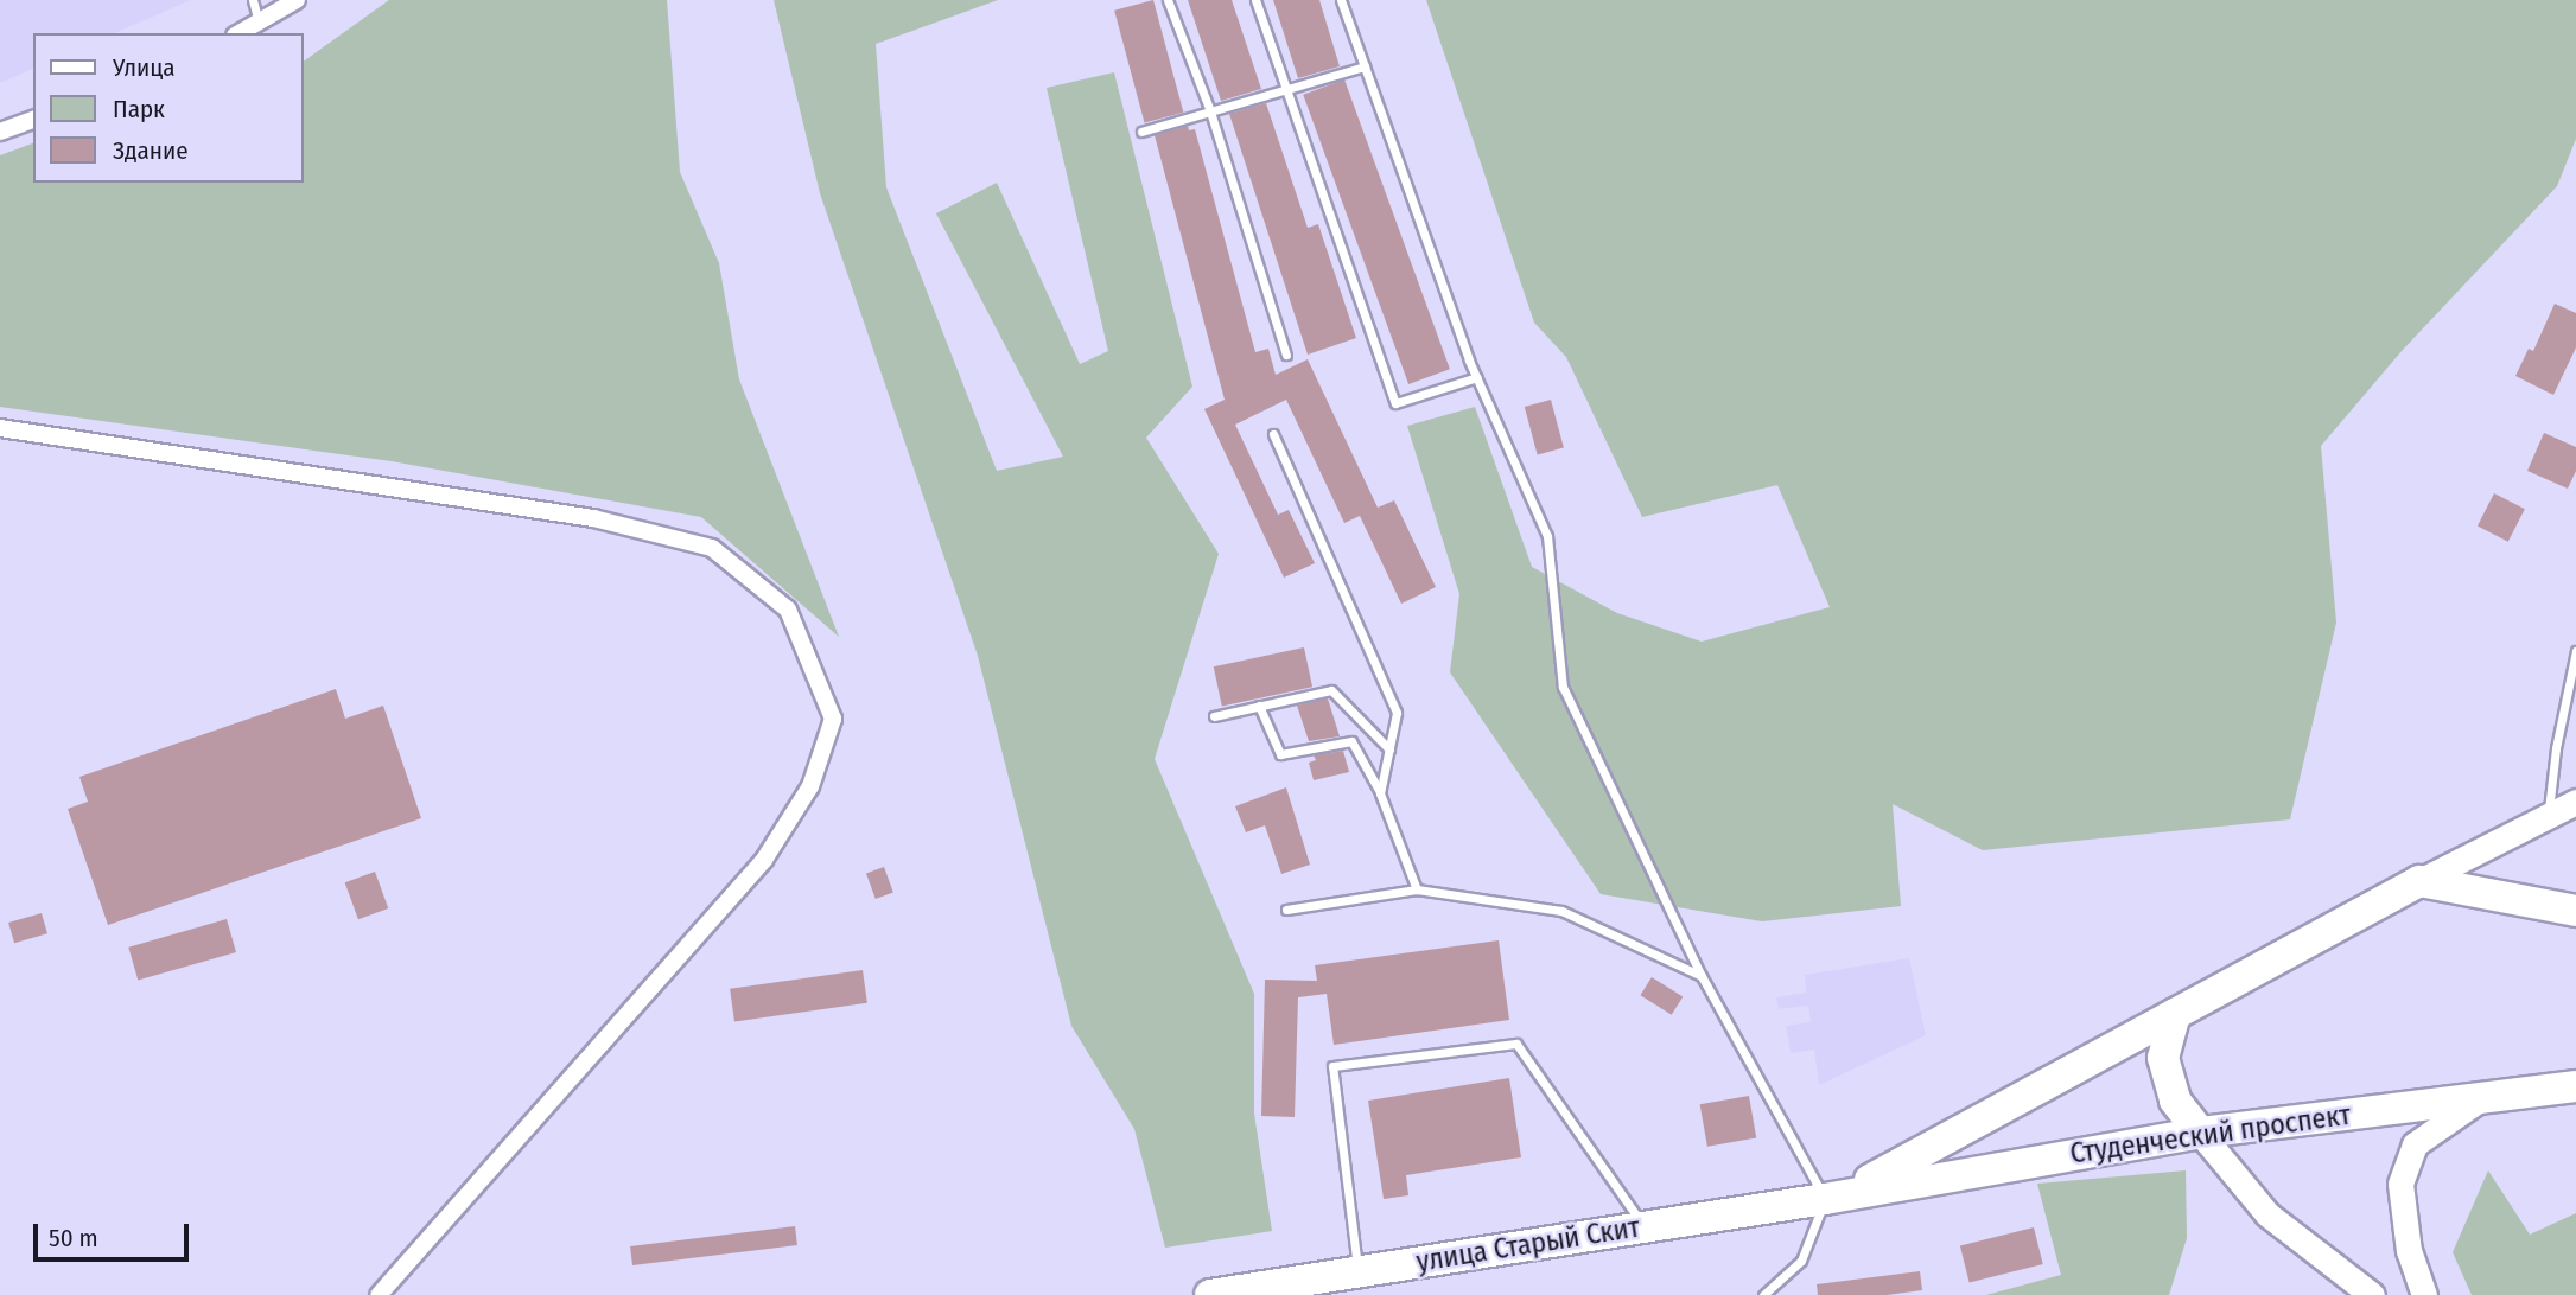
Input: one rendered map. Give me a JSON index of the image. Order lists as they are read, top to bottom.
{
  "streets": {
    "highway": ["Студенческий проспект", "улица Старый Скит"]
  },
  "crossings": [
    ["Студенческий проспект", "улица Старый Скит"]
  ],
  "legend": ["Улица", "Парк", "Здание"],
  "scale_bar": "50 m"
}
